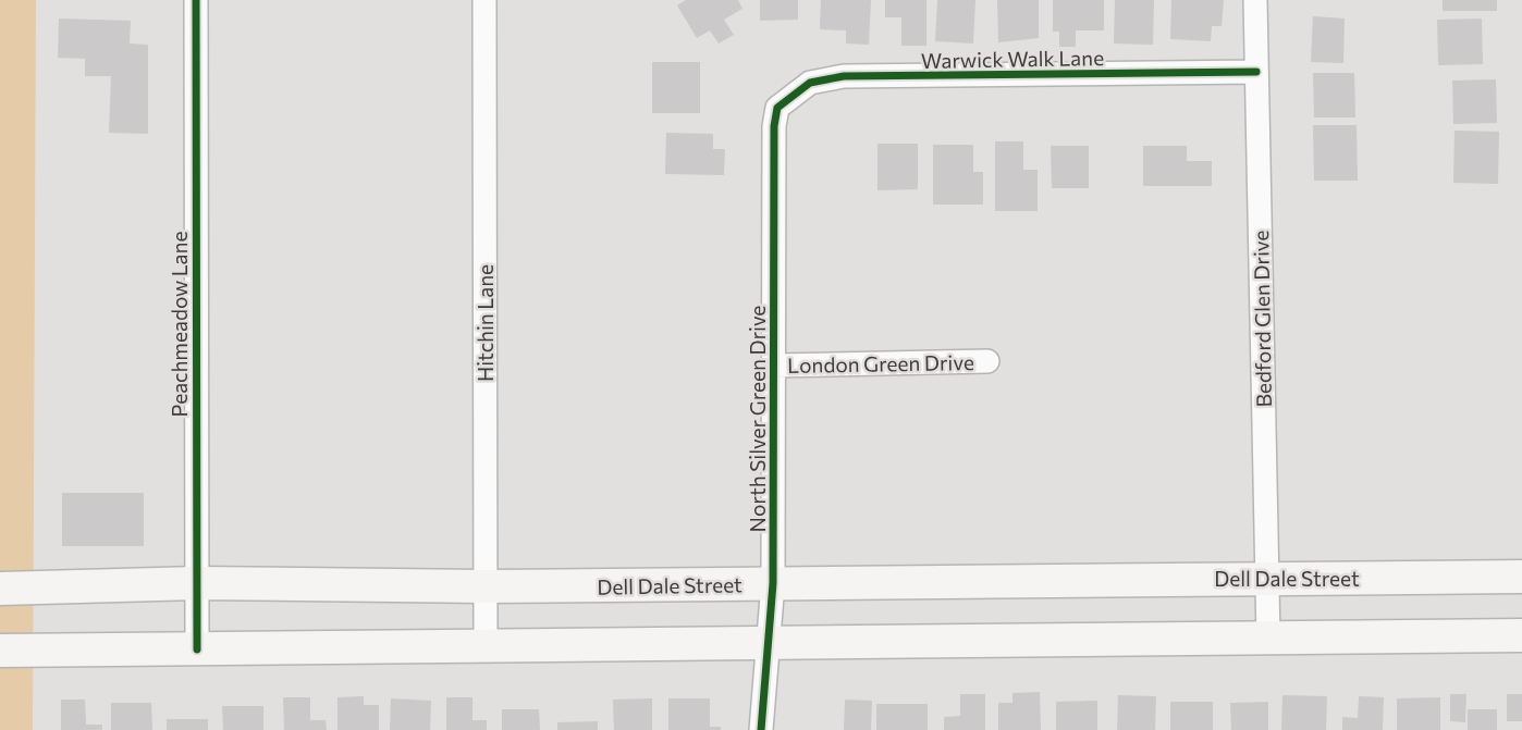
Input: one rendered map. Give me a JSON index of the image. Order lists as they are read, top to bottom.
{
  "streets": {
    "main road": ["Dell Dale Street"],
    "street": [
      "Warwick Walk Lane",
      "Bedford Glen Drive",
      "Hitchin Lane",
      "Peachmeadow Lane",
      "London Green Drive",
      "North Silver Green Drive"
    ]
  },
  "crossings": [
    ["Warwick Walk Lane", "Bedford Glen Drive"],
    ["Warwick Walk Lane", "North Silver Green Drive"],
    ["Bedford Glen Drive", "Dell Dale Street"],
    ["Hitchin Lane", "Dell Dale Street"],
    ["Peachmeadow Lane", "Dell Dale Street"],
    ["London Green Drive", "North Silver Green Drive"],
    ["North Silver Green Drive", "Dell Dale Street"]
  ]
}
